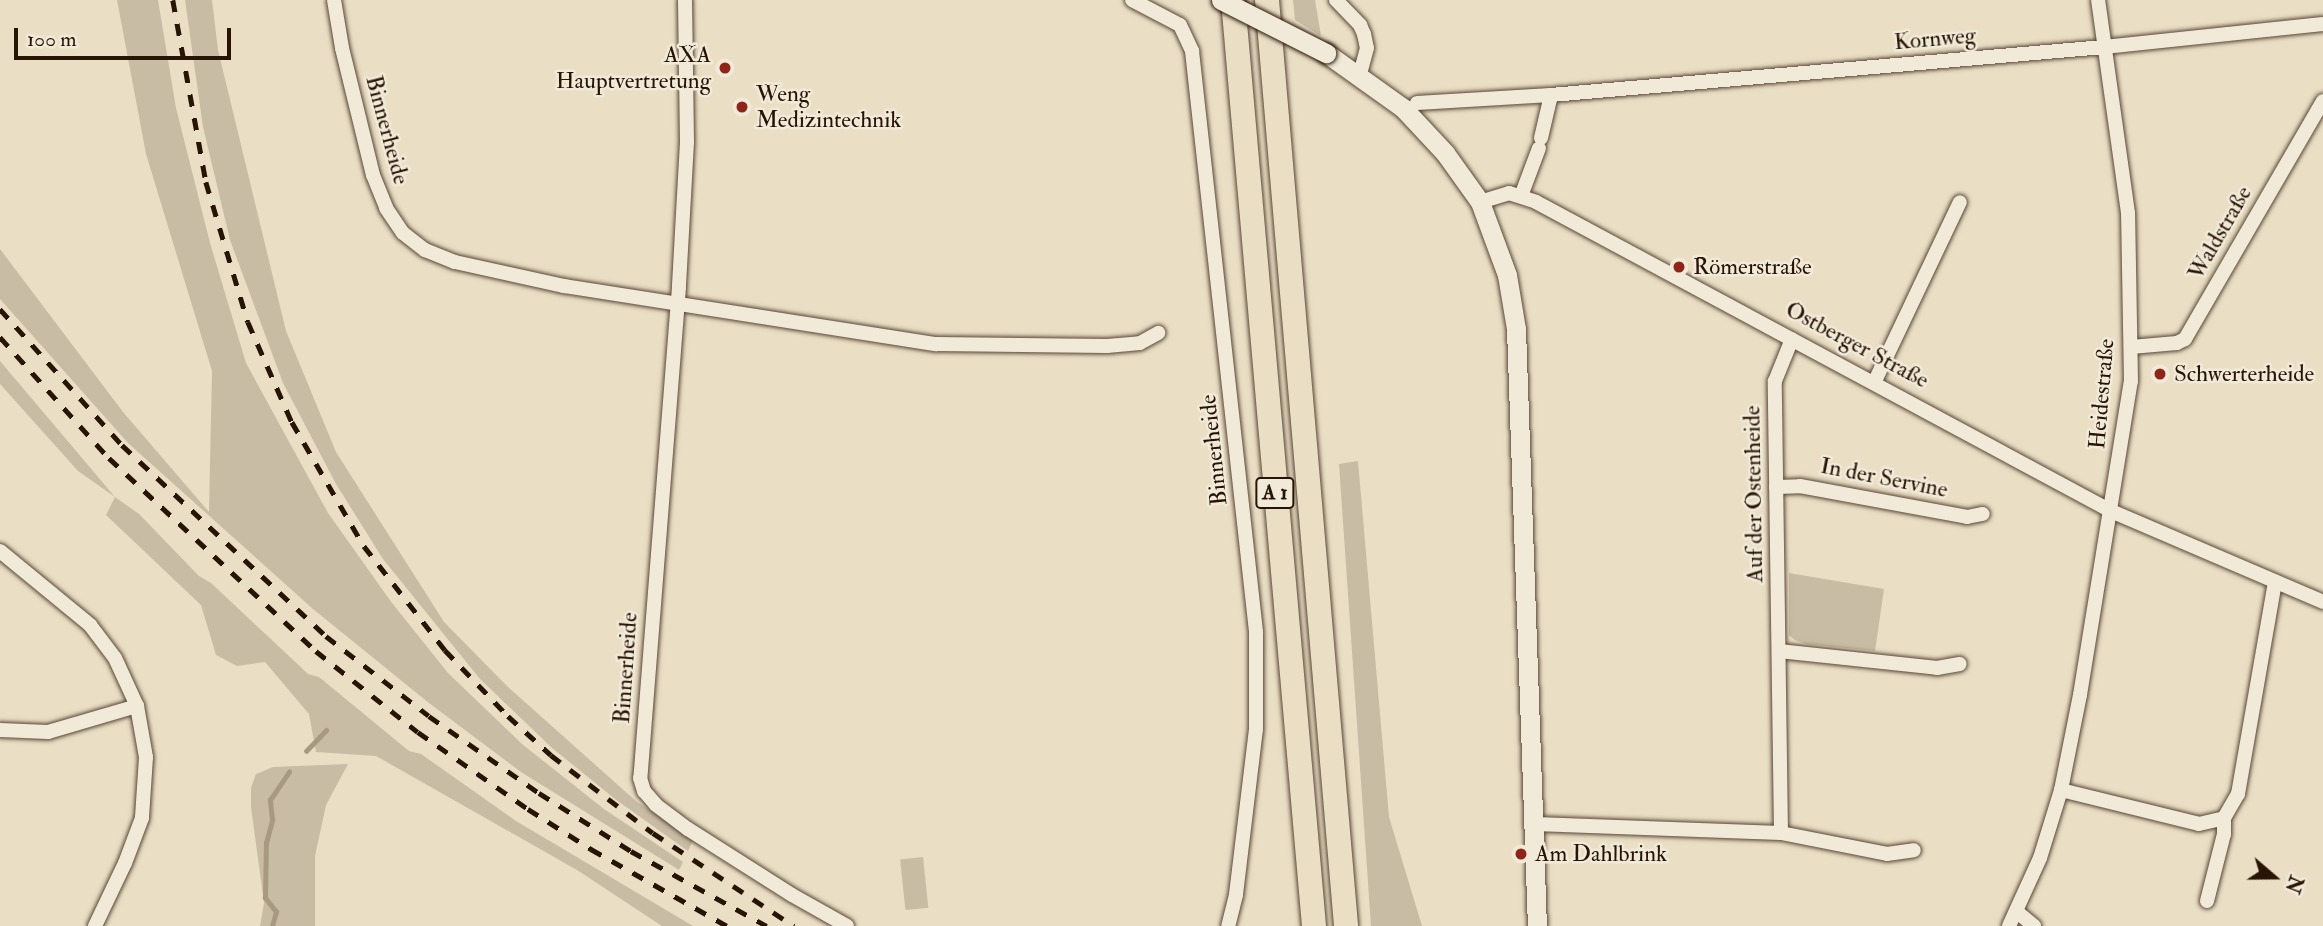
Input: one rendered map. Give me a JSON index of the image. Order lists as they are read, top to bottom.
{
  "streets": {
    "highway": ["A 1"],
    "street": [
      "Kornweg",
      "Binnerheide",
      "Waldstraße",
      "Ostberger Straße",
      "Heidestraße",
      "In der Servine",
      "Auf der Ostenheide"
    ]
  },
  "crossings": [
    ["Kornweg", "Heidestraße"],
    ["Waldstraße", "Heidestraße"],
    ["Ostberger Straße", "Heidestraße"],
    ["Ostberger Straße", "Auf der Ostenheide"],
    ["In der Servine", "Auf der Ostenheide"]
  ],
  "places": [
    "AXA Hauptvertretung",
    "Weng Medizintechnik",
    "Römerstraße",
    "Schwerterheide",
    "Am Dahlbrink"
  ],
  "scale_bar": "100 m",
  "north": "right"
}
